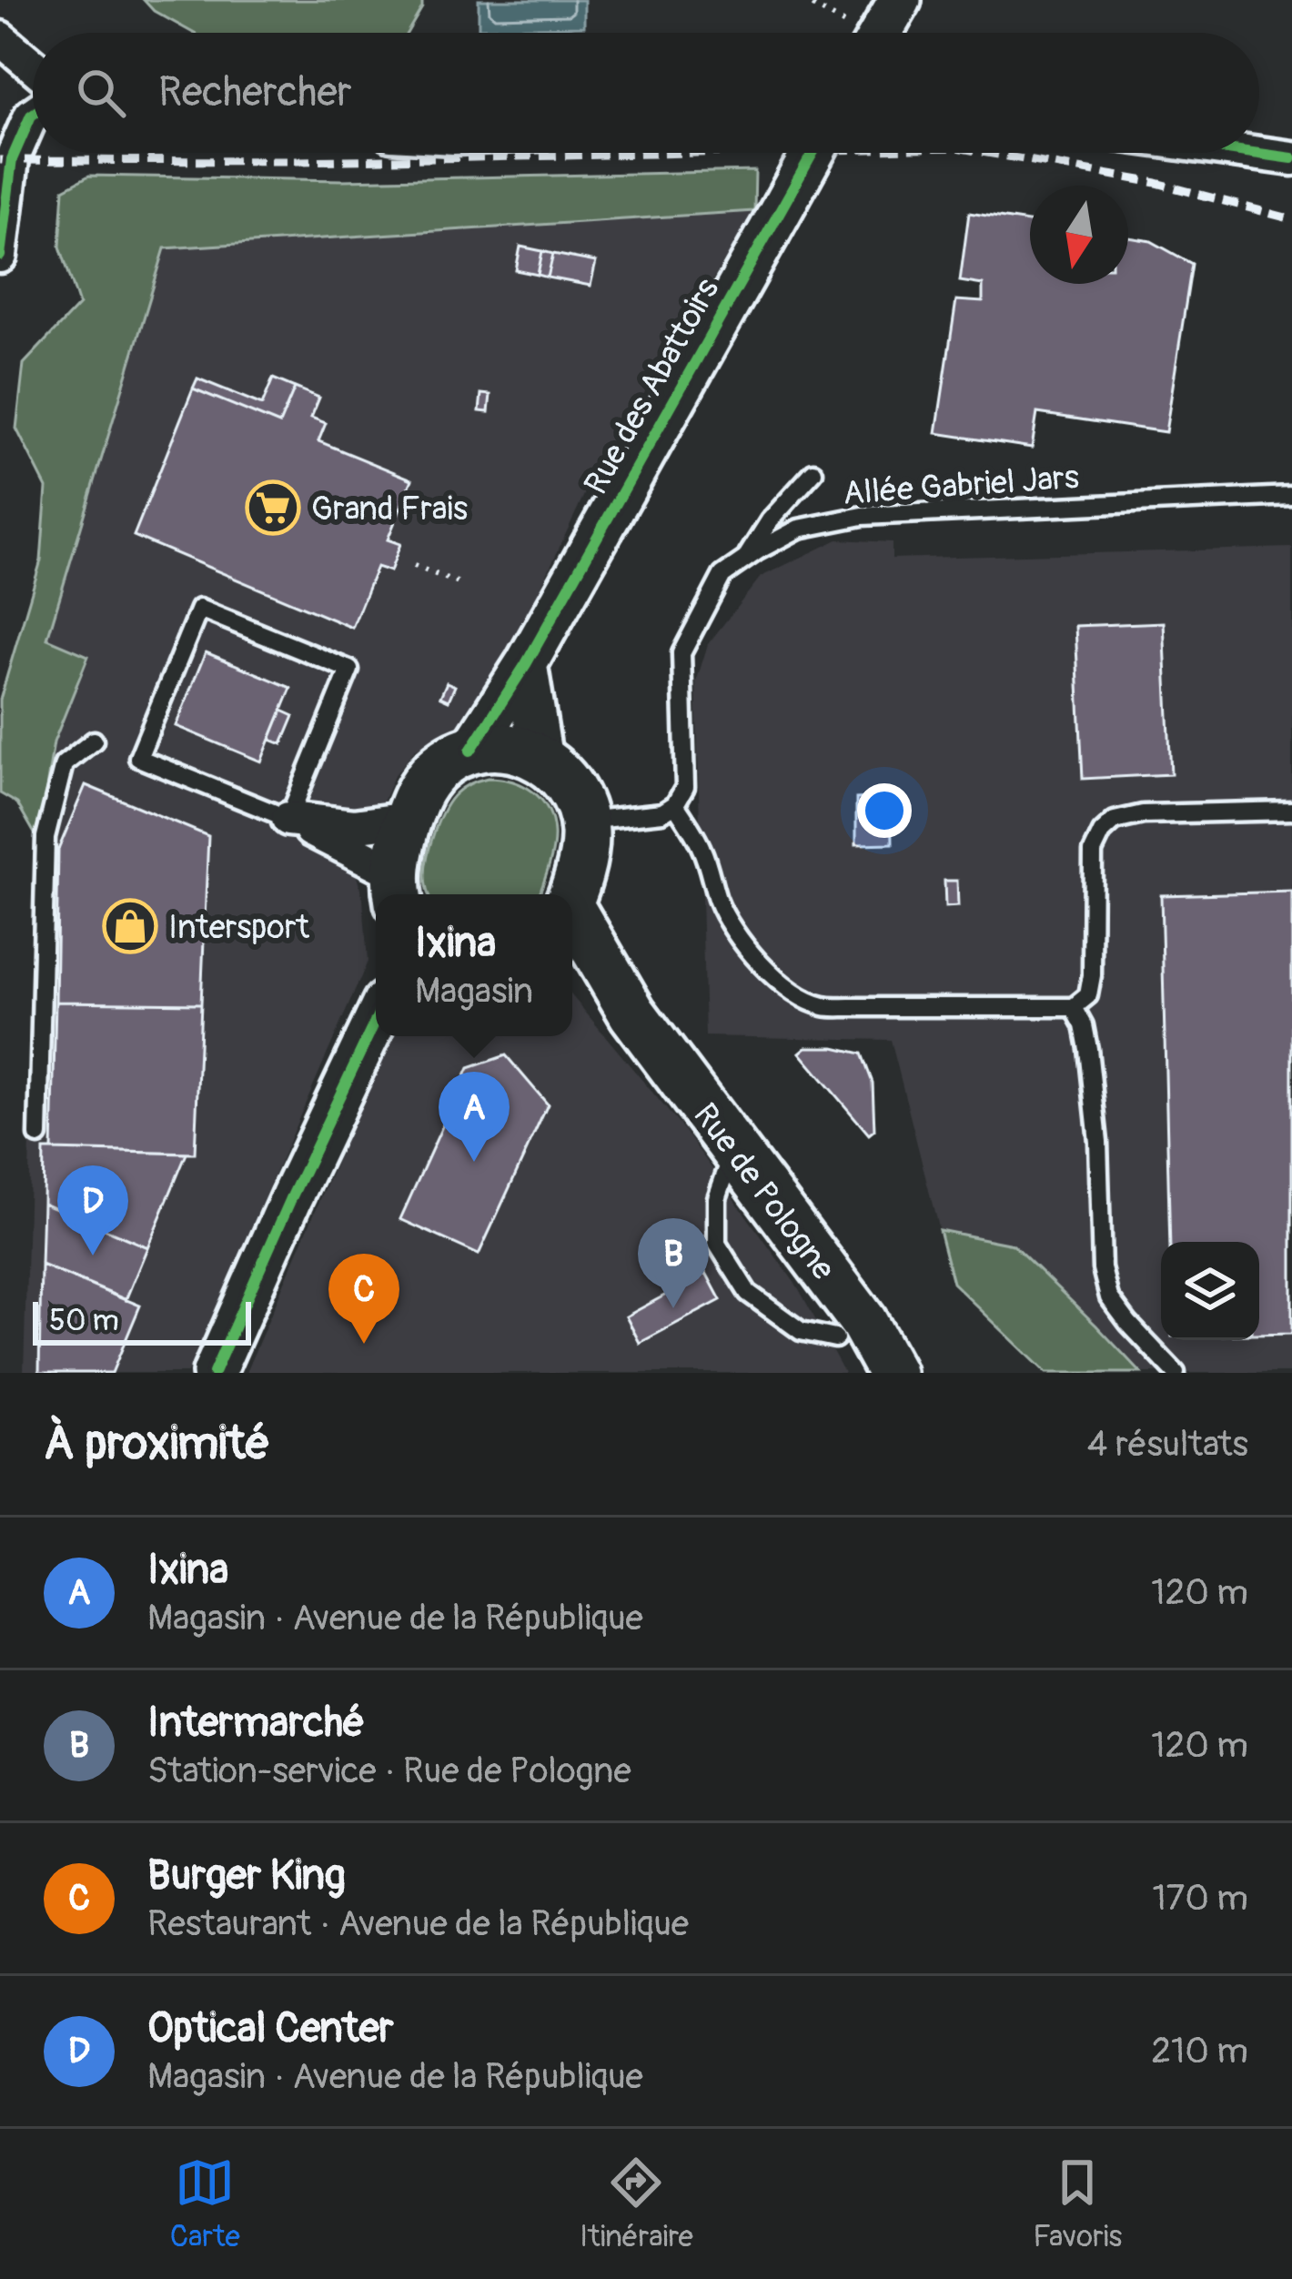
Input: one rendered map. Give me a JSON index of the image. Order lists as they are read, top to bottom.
{
  "streets": {
    "main road": ["Rue de Pologne"],
    "street": ["Rue des Abattoirs"],
    "lane": ["Allée Gabriel Jars"]
  },
  "places": {
    "supermarket": ["Grand Frais"],
    "shop": ["Intersport"]
  },
  "scale_bar": "50 m",
  "north": "bottom",
  "page": {
    "search": "Rechercher",
    "popup": ["Ixina", "Magasin"],
    "pins": [
      "A",
      "D",
      "B",
      "C"
    ],
    "scale": "50 m",
    "heading": ["À proximité", "4 résultats"],
    "list": [
      {
        "mark": "A",
        "name": "Ixina",
        "note": "Magasin · Avenue de la République",
        "value": "120 m"
      },
      {
        "mark": "B",
        "name": "Intermarché",
        "note": "Station-service · Rue de Pologne",
        "value": "120 m"
      },
      {
        "mark": "C",
        "name": "Burger King",
        "note": "Restaurant · Avenue de la République",
        "value": "170 m"
      },
      {
        "mark": "D",
        "name": "Optical Center",
        "note": "Magasin · Avenue de la République",
        "value": "210 m"
      }
    ],
    "nav": ["Carte", "Itinéraire", "Favoris"]
  }
}
